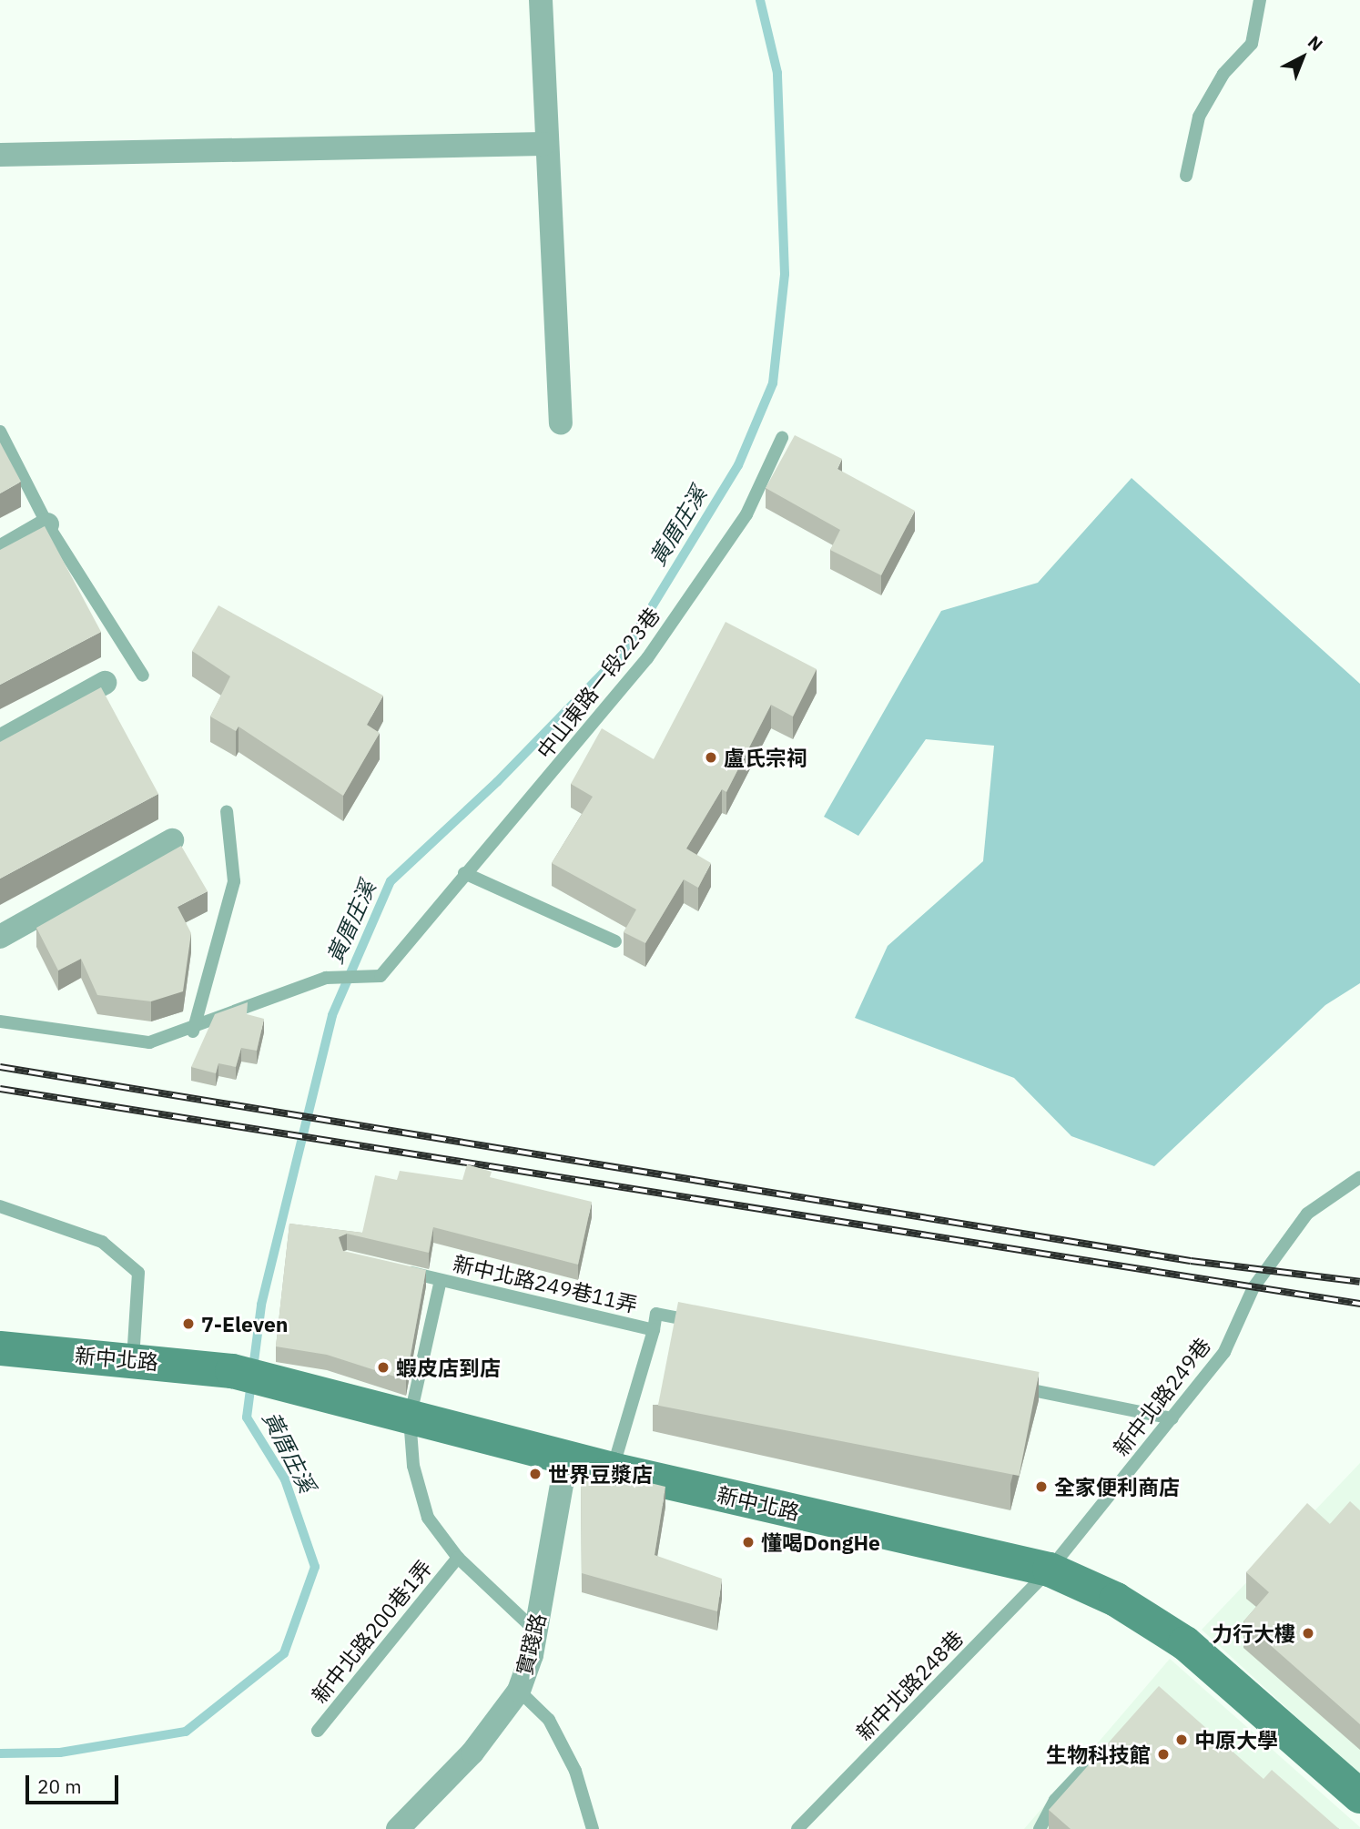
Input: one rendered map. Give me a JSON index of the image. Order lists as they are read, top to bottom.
{
  "streets": {
    "street": ["新中北路", "實踐路"],
    "lane": [
      "中山東路一段223巷",
      "新中北路249巷11弄",
      "新中北路249巷",
      "新中北路200巷1弄",
      "新中北路248巷"
    ]
  },
  "crossings": [
    ["新中北路", "新中北路249巷"],
    ["新中北路", "實踐路"],
    ["新中北路", "新中北路248巷"],
    ["新中北路249巷", "新中北路248巷"]
  ],
  "water": ["黃厝庄溪"],
  "places": [
    "盧氏宗祠",
    "7-Eleven",
    "蝦皮店到店",
    "世界豆漿店",
    "全家便利商店",
    "懂喝DongHe",
    "力行大樓",
    "中原大學",
    "生物科技館"
  ],
  "scale_bar": "20 m",
  "north": "top right"
}
